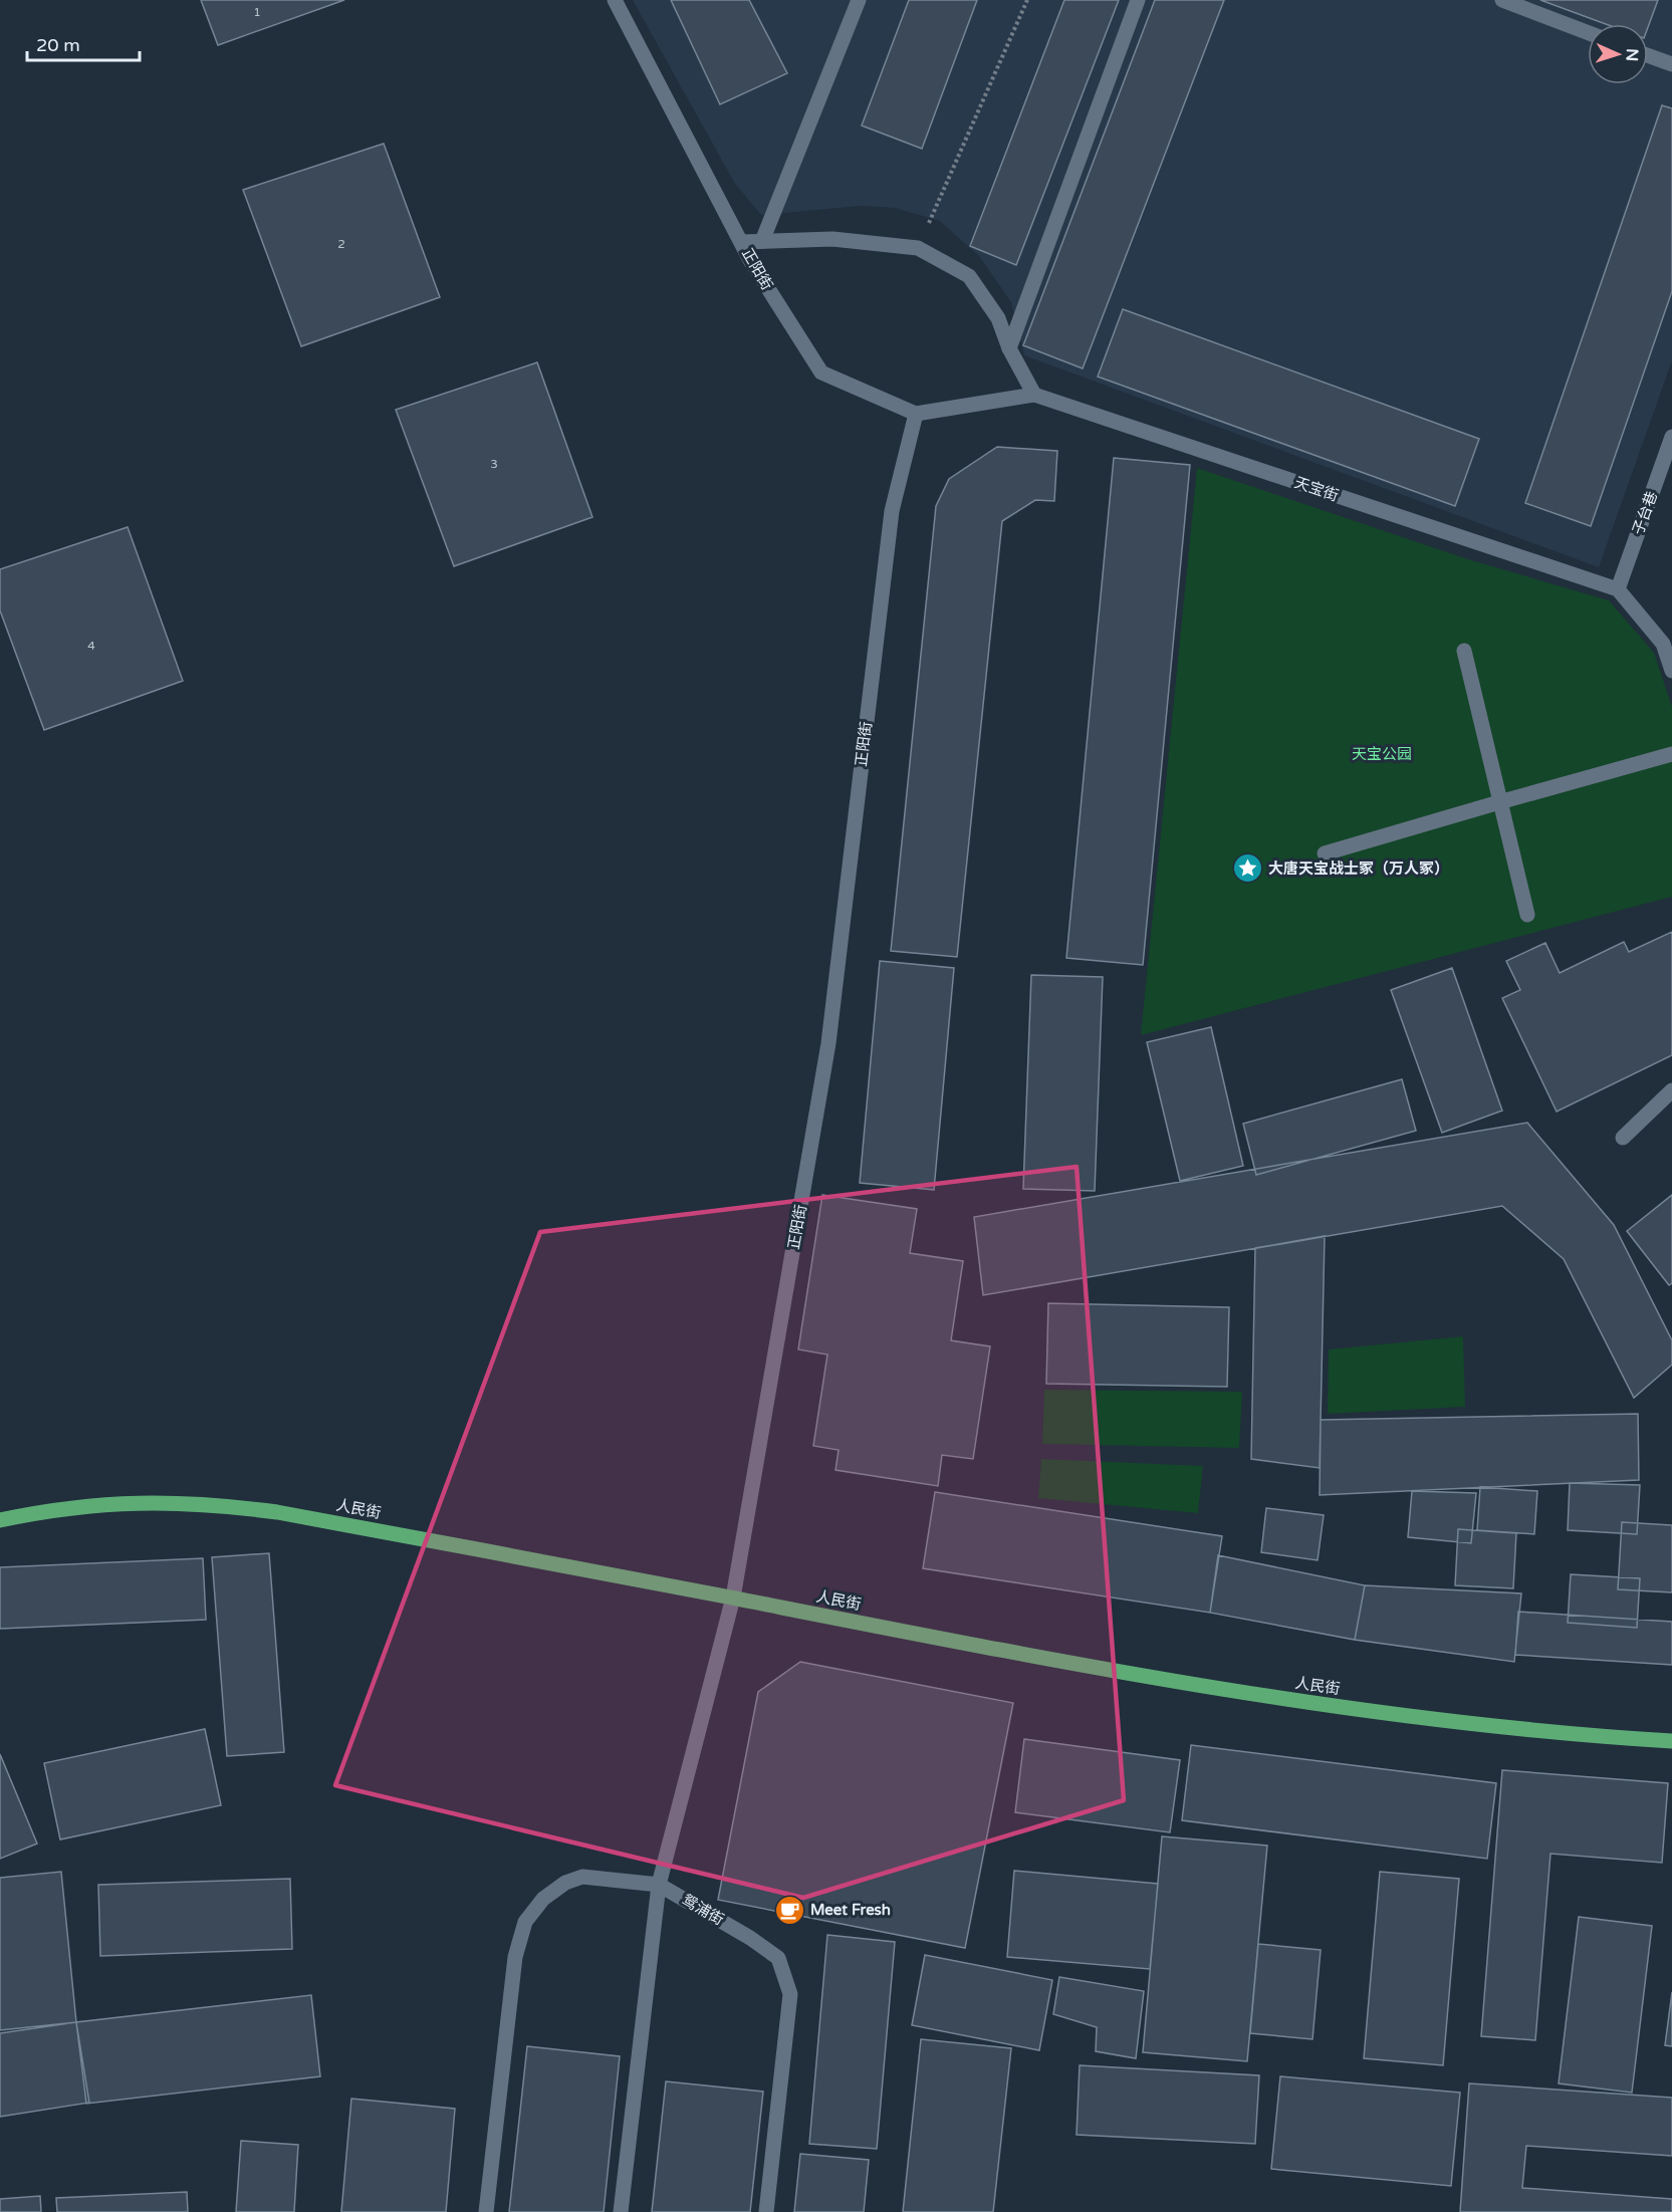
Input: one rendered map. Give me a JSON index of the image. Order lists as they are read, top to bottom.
{
  "streets": {
    "main road": ["人民街"],
    "street": [
      "正阳街",
      "天宝街",
      "子台巷",
      "鸳浦街"
    ]
  },
  "crossings": [
    ["正阳街", "天宝街"],
    ["正阳街", "人民街"],
    ["天宝街", "子台巷"]
  ],
  "parks": ["天宝公园"],
  "places": {
    "place": ["大唐天宝战士冢（万人冢）"],
    "cafe": ["Meet Fresh"]
  },
  "house_numbers": [
    "1",
    "2",
    "3",
    "4"
  ],
  "scale_bar": "20 m",
  "north": "right"
}
